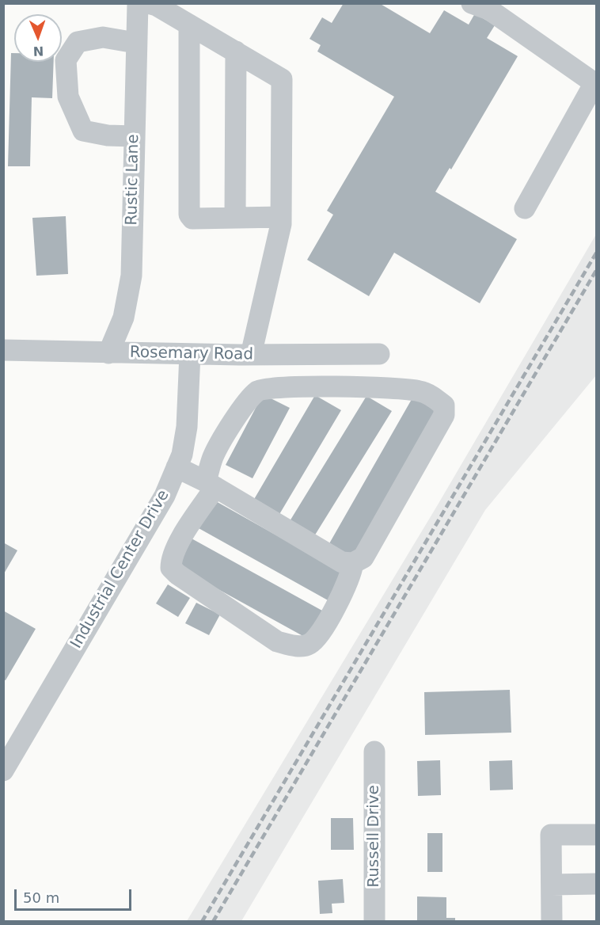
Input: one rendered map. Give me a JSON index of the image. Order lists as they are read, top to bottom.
{
  "streets": {
    "street": [
      "Rustic Lane",
      "Rosemary Road",
      "Industrial Center Drive",
      "Russell Drive"
    ]
  },
  "crossings": [
    ["Rustic Lane", "Rosemary Road"],
    ["Rosemary Road", "Industrial Center Drive"]
  ],
  "scale_bar": "50 m",
  "north": "bottom"
}
